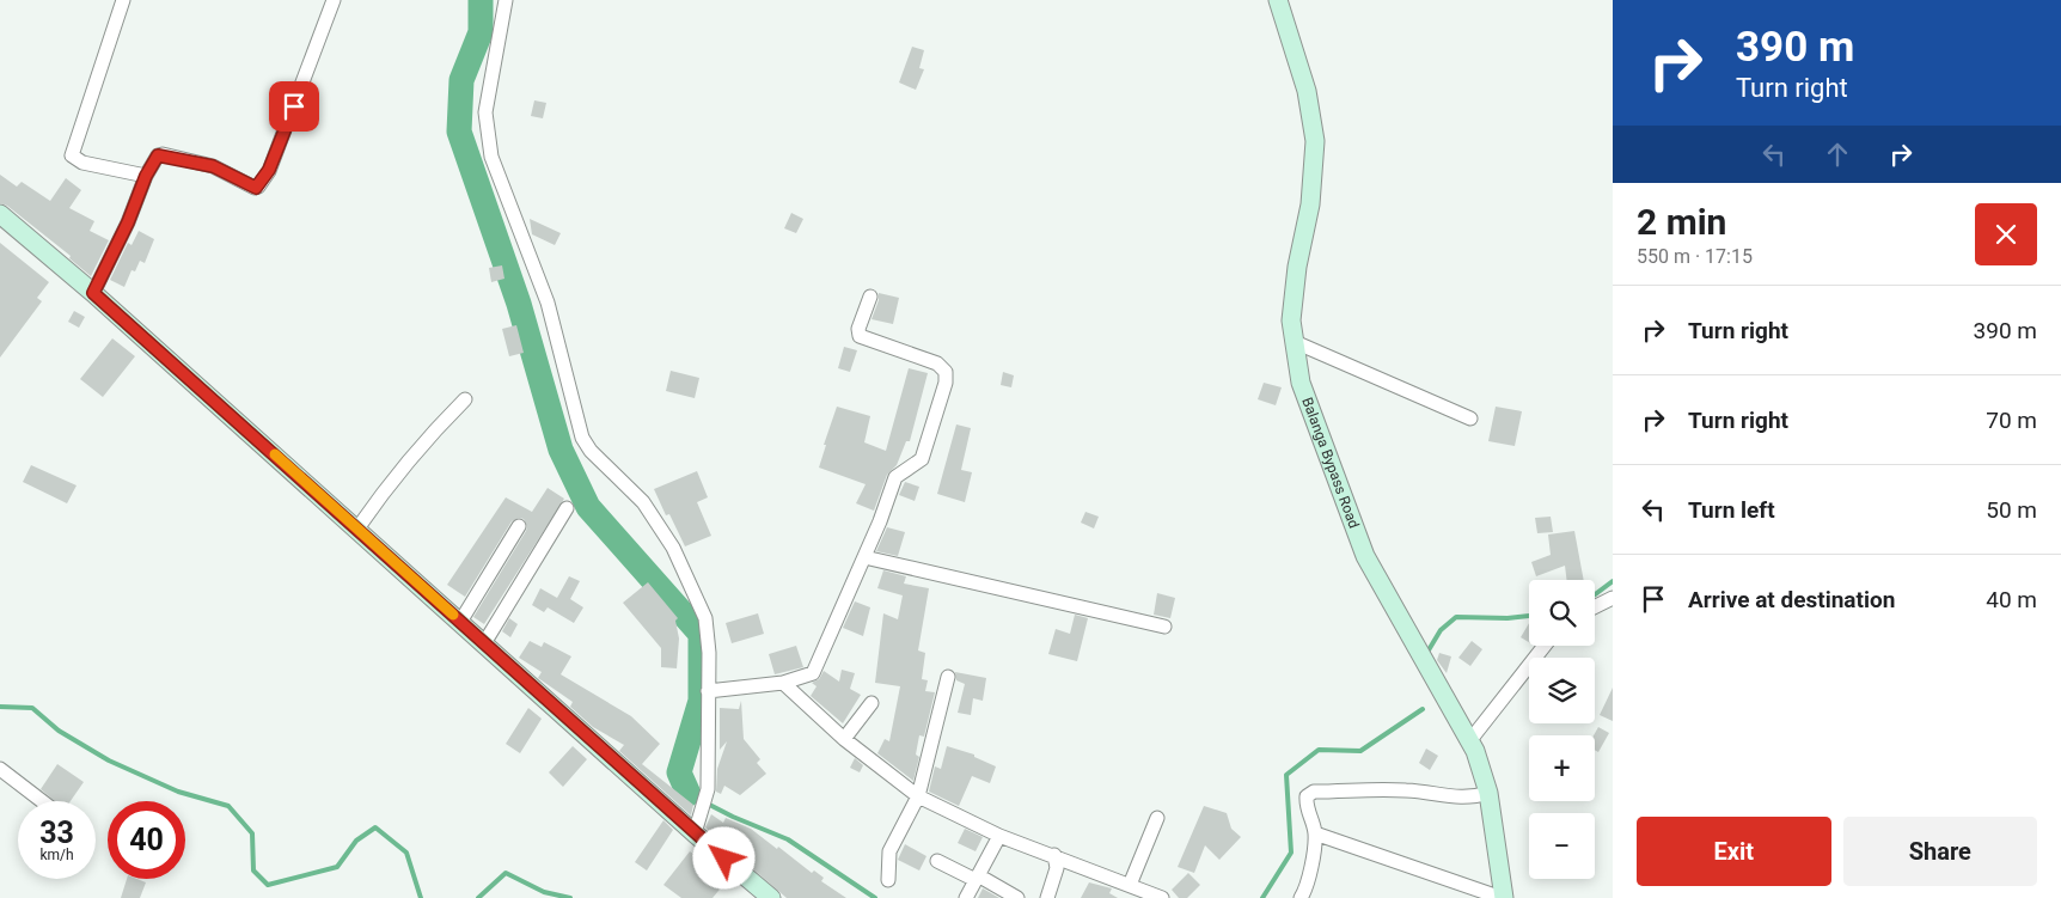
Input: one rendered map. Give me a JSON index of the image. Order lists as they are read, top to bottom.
{
  "streets": {
    "street": ["Balanga Bypass Road"]
  },
  "page": {
    "turn": ["390 m", "Turn right"],
    "heading": ["2 min", "550 m · 17:15"],
    "list": [
      {
        "name": "Turn right",
        "value": "390 m"
      },
      {
        "name": "Turn right",
        "value": "70 m"
      },
      {
        "name": "Turn left",
        "value": "50 m"
      },
      {
        "name": "Arrive at destination",
        "value": "40 m"
      }
    ],
    "map_buttons": ["+", "−"],
    "speed": "33 km/h",
    "limit": "40",
    "buttons": ["Exit", "Share"]
  }
}
